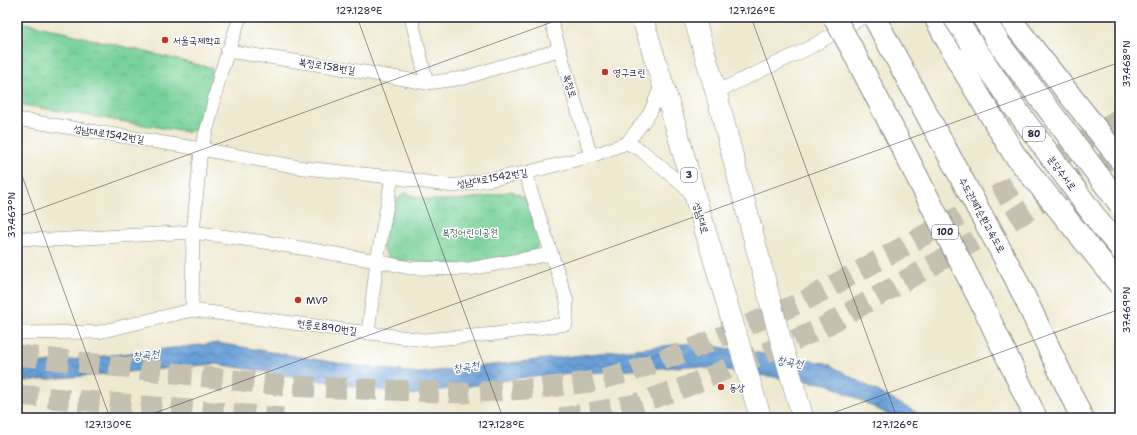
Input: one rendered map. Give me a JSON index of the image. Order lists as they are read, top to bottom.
{
  "streets": {
    "highway": [
      "80",
      "분당수서로",
      "수도권제1순환고속도로",
      "100"
    ],
    "main road": ["3", "성남대로"],
    "street": [
      "복정로158번길",
      "복정로",
      "성남대로1542번길",
      "헌릉로890번길"
    ]
  },
  "crossings": [
    ["복정로158번길", "복정로"],
    ["복정로", "성남대로1542번길"],
    ["성남대로1542번길", "헌릉로890번길"]
  ],
  "water": ["창곡천"],
  "parks": ["복정어린이공원"],
  "places": [
    "서울국제학교",
    "영구크린",
    "MVP",
    "동상"
  ],
  "coordinates": [
    "127.128°E",
    "127.126°E",
    "37.468°N",
    "37.467°N",
    "37.469°N",
    "127.130°E"
  ]
}
